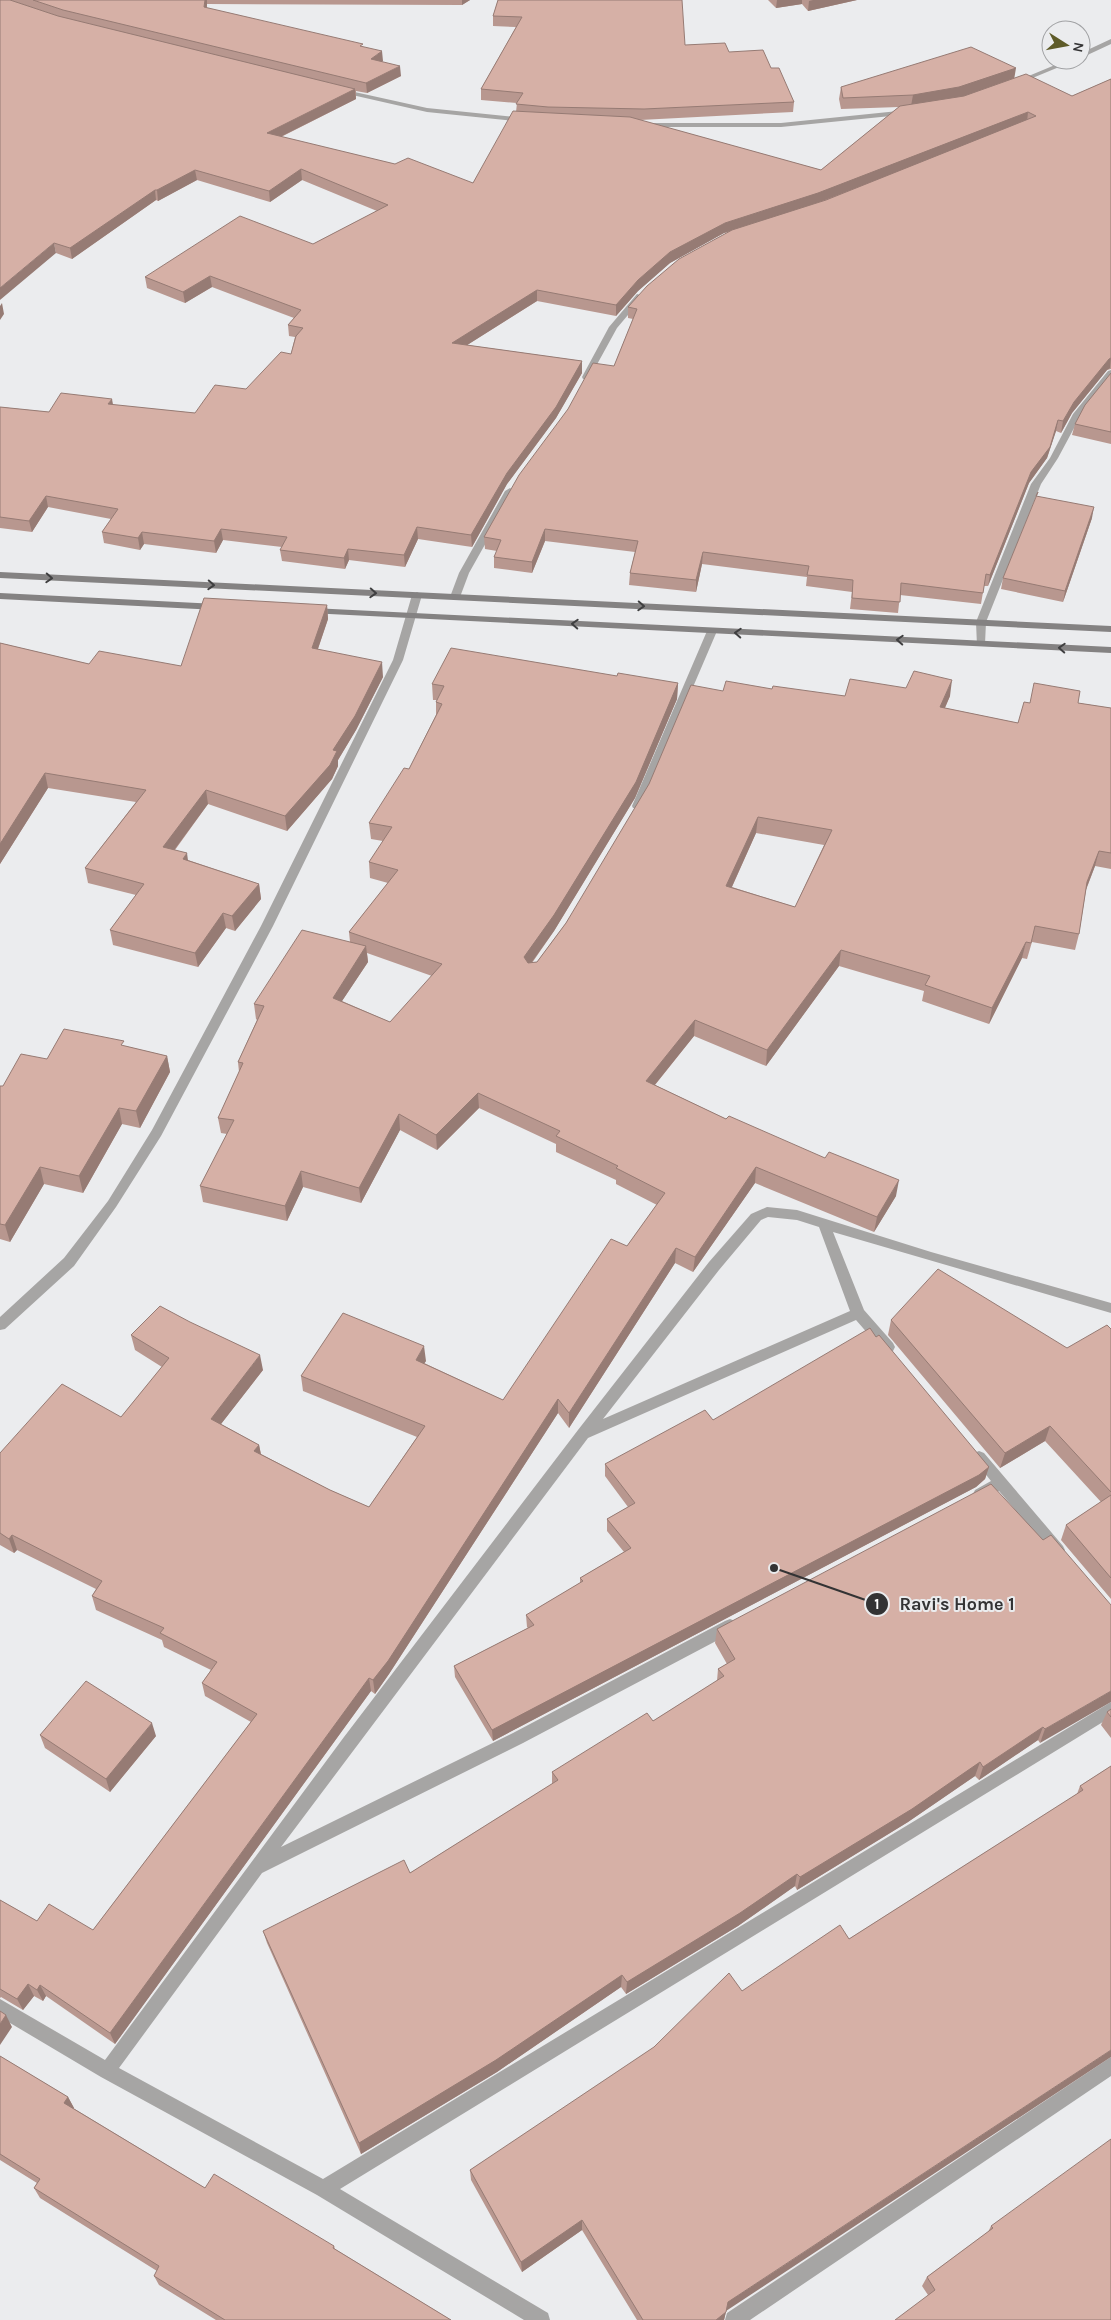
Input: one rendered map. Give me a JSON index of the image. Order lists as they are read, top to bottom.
{
  "places": ["Ravi's Home 1"],
  "north": "right"
}
